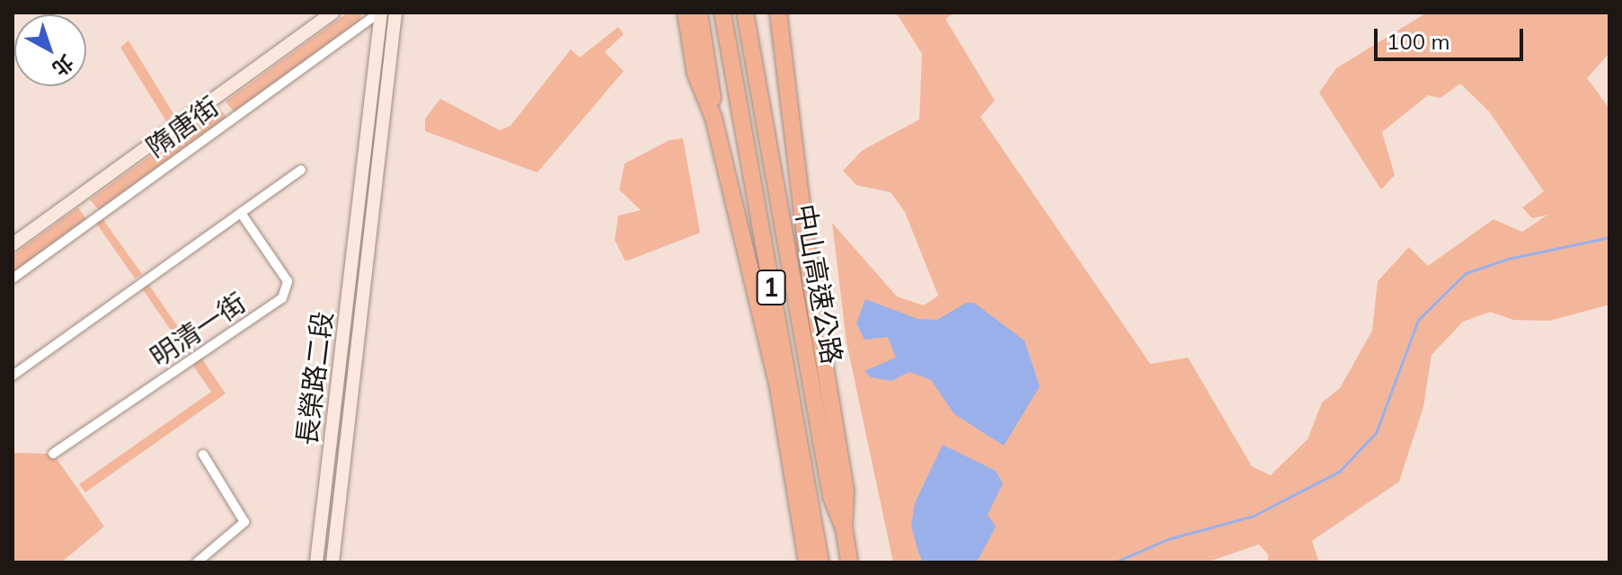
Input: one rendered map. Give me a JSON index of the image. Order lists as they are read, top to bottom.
{
  "streets": {
    "highway": ["中山高速公路", "1"],
    "main road": ["隋唐街", "長榮路二段"],
    "street": ["明清一街"]
  },
  "crossings": [
    ["隋唐街", "長榮路二段"]
  ],
  "scale_bar": "100 m",
  "north": "bottom right"
}
